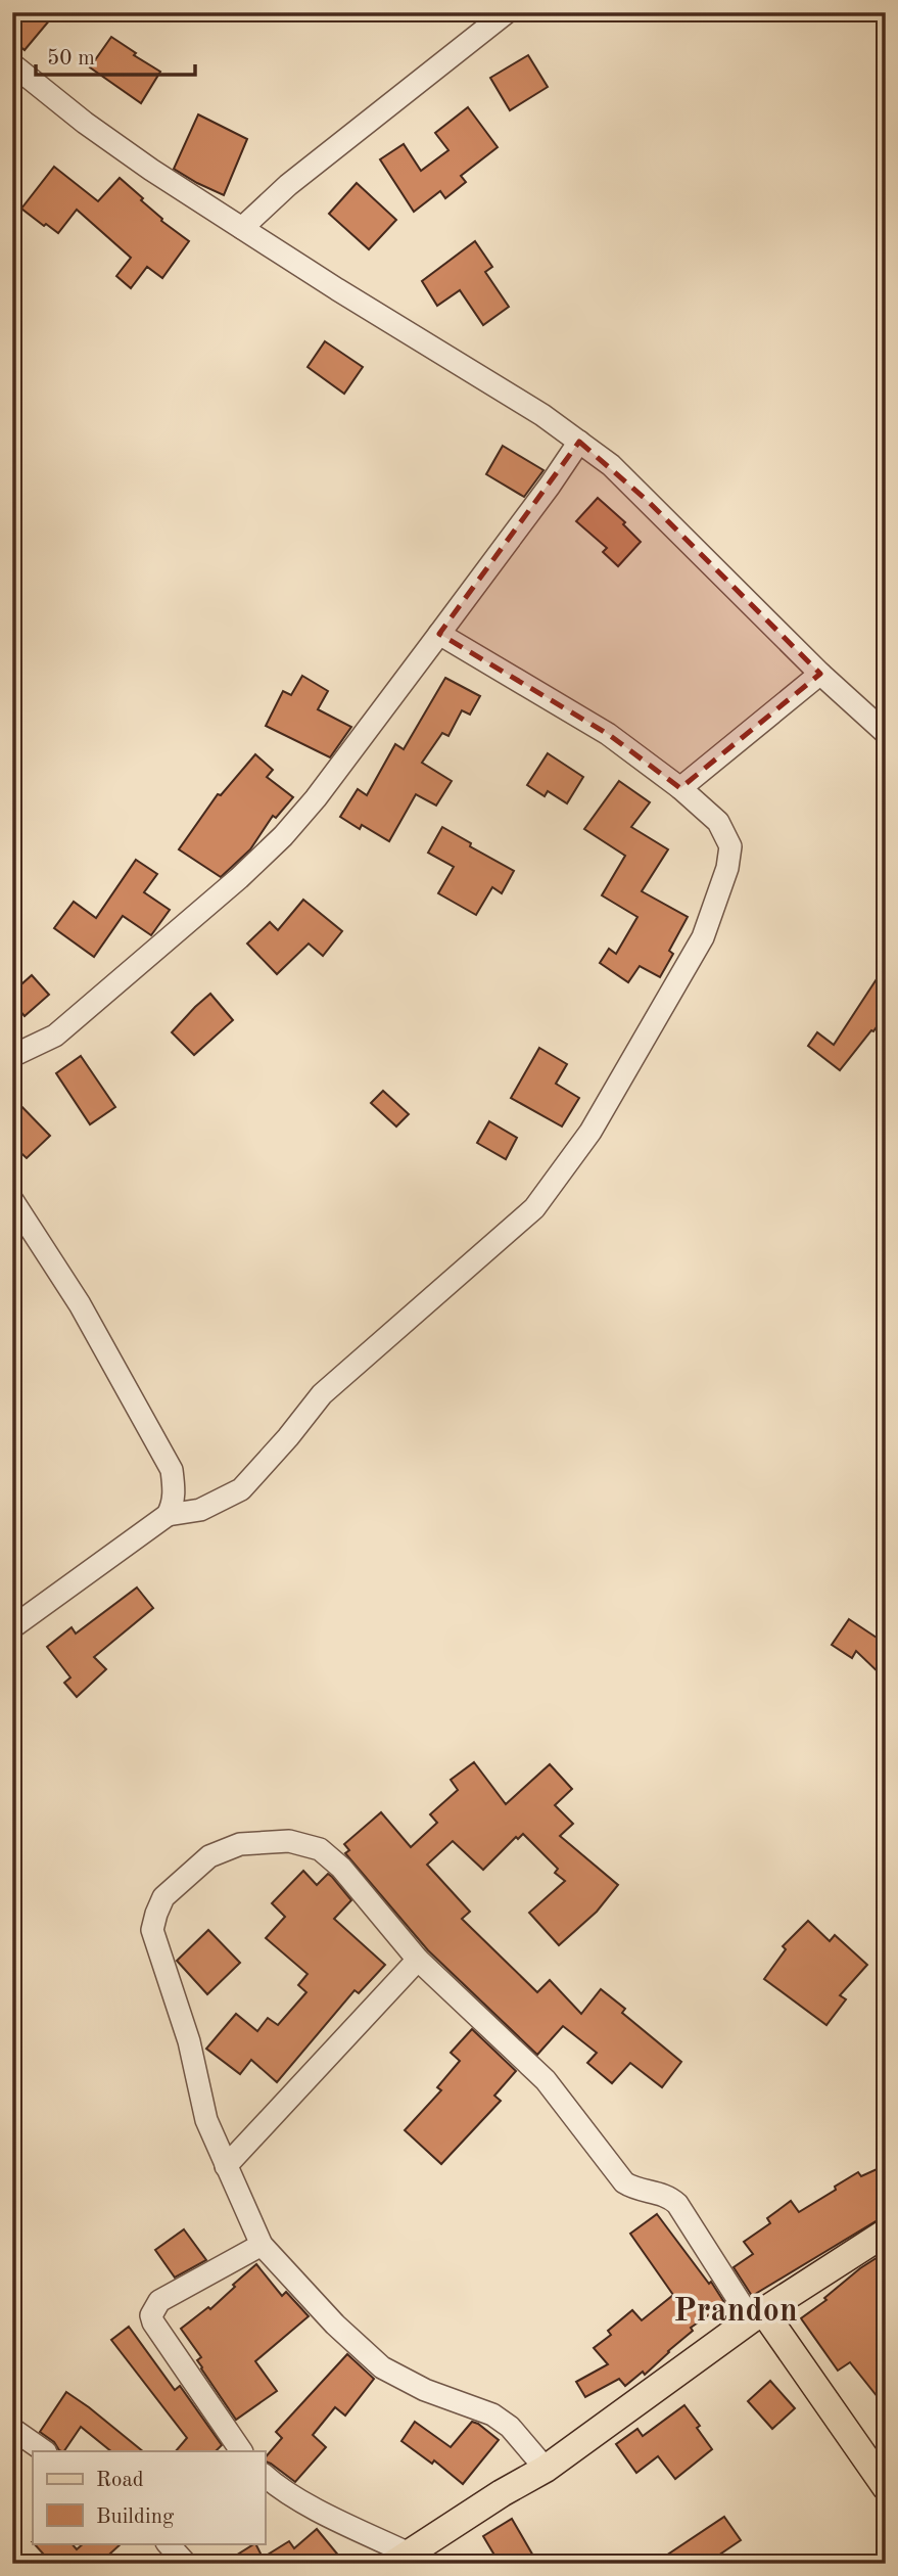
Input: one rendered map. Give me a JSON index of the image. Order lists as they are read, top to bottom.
{
  "districts": ["Prandon"],
  "legend": ["Road", "Building"],
  "scale_bar": "50 m"
}
